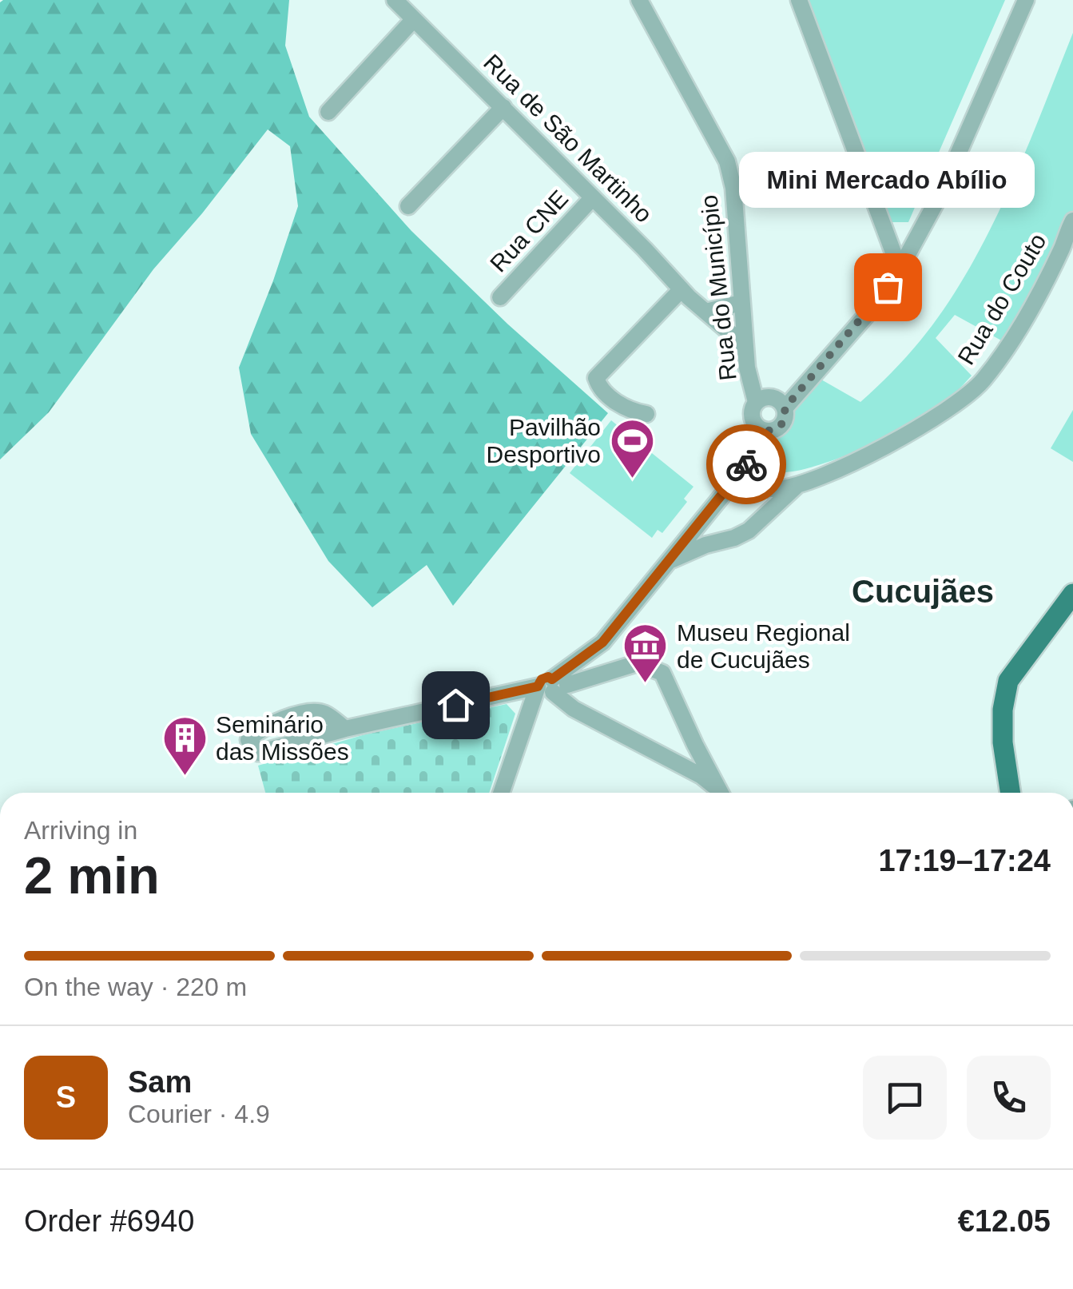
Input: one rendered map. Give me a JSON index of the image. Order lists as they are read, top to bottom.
{
  "streets": {
    "street": [
      "Rua de São Martinho",
      "Rua CNE",
      "Rua do Município",
      "Rua do Couto"
    ]
  },
  "crossings": [
    ["Rua de São Martinho", "Rua CNE"],
    ["Rua de São Martinho", "Rua do Município"]
  ],
  "districts": ["Cucujães"],
  "places": {
    "other": ["Mini Mercado Abílio"],
    "sports": ["Pavilhão Desportivo"],
    "museum": ["Museu Regional de Cucujães"],
    "building": ["Seminário das Missões"]
  },
  "page": {
    "bubble": "Mini Mercado Abílio",
    "heading": ["2 min", "Arriving in", "17:19–17:24"],
    "panel": [
      "Sam",
      "Courier · 4.9",
      "Order #6940",
      "€12.05"
    ],
    "bar": "On the way · 220 m",
    "round": "S"
  }
}
